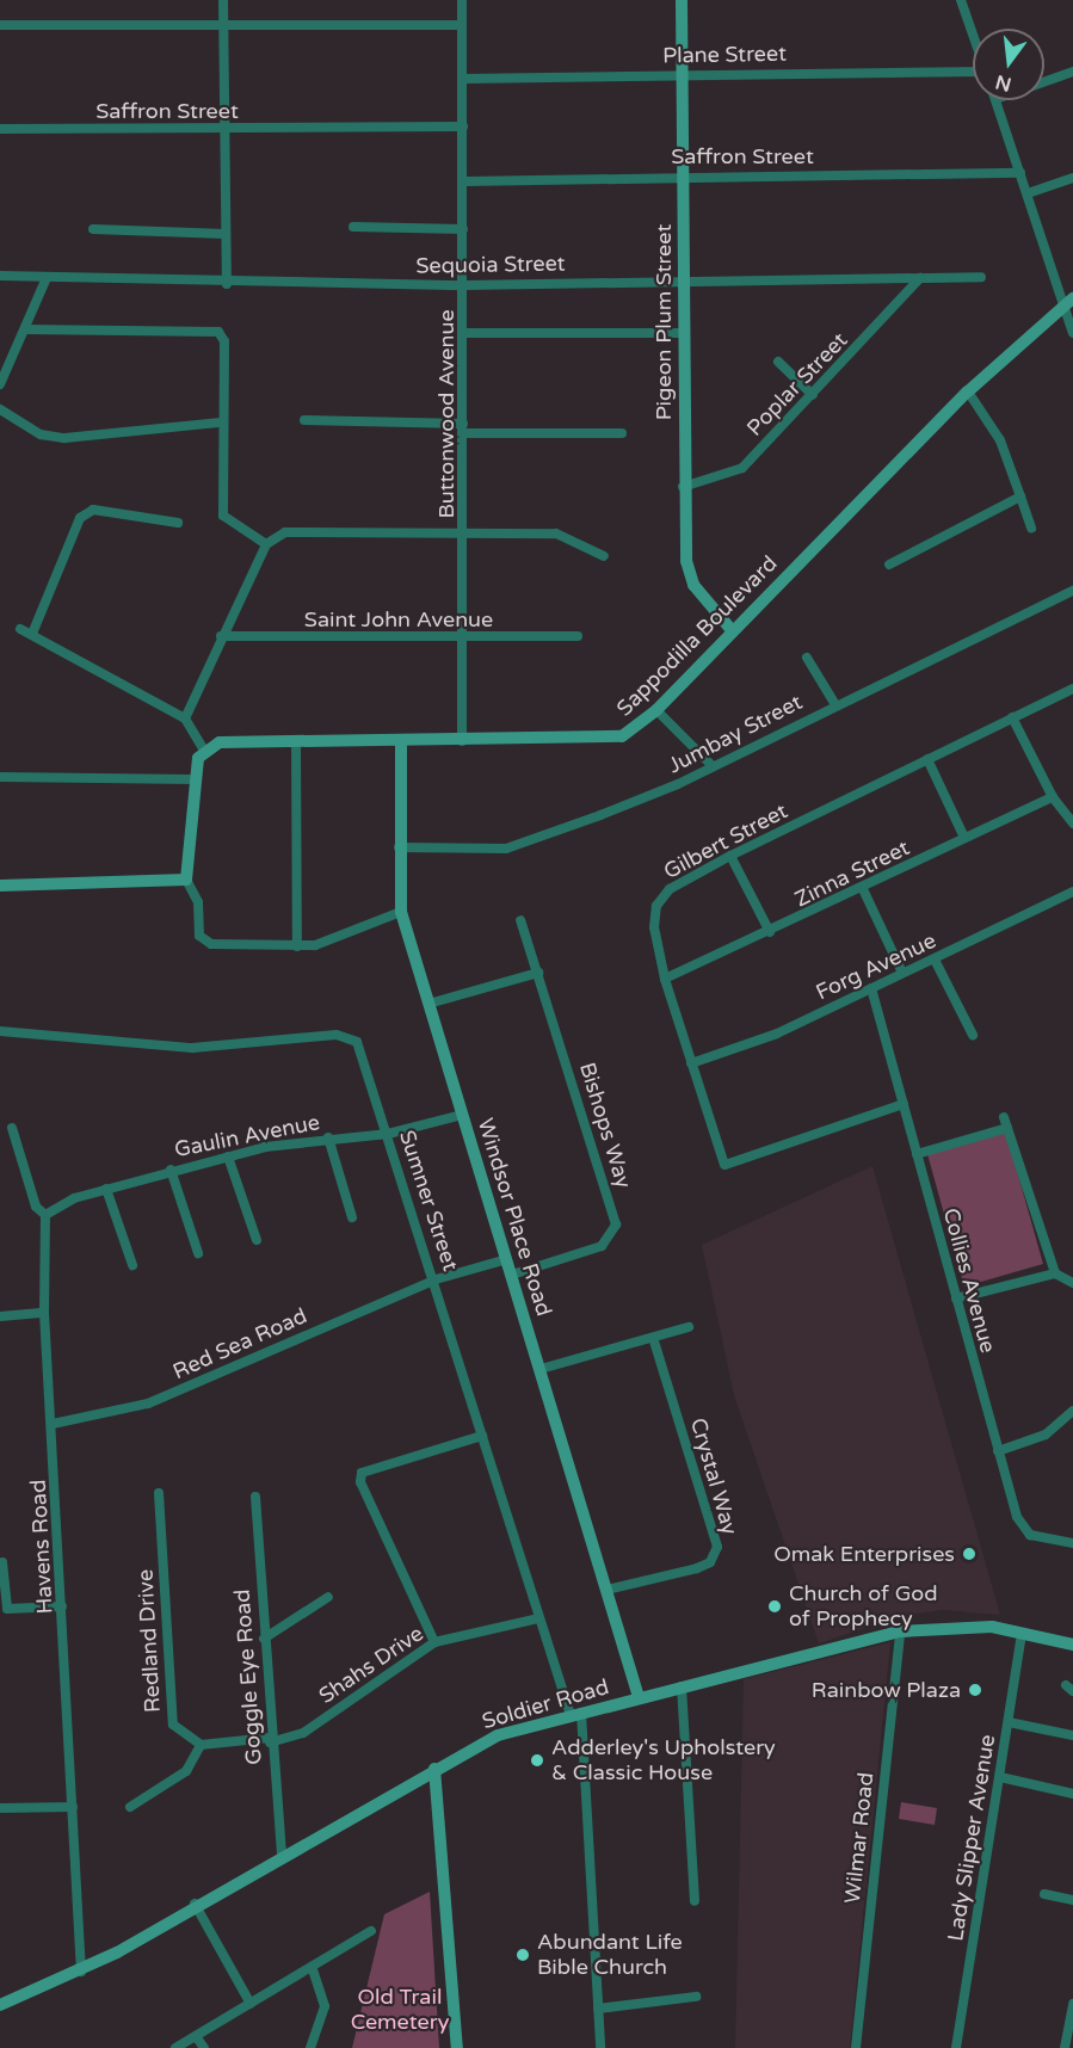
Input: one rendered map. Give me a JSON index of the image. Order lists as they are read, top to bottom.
{
  "streets": {
    "street": [
      "Plane Street",
      "Saffron Street",
      "Sequoia Street",
      "Pigeon Plum Street",
      "Poplar Street",
      "Buttonwood Avenue",
      "Saint John Avenue",
      "Sappodilla Boulevard",
      "Jumbay Street",
      "Gilbert Street",
      "Zinna Street",
      "Forg Avenue",
      "Bishops Way",
      "Gaulin Avenue",
      "Sumner Street",
      "Windsor Place Road",
      "Collies Avenue",
      "Red Sea Road",
      "Crystal Way",
      "Havens Road",
      "Redland Drive",
      "Shahs Drive",
      "Goggle Eye Road",
      "Soldier Road",
      "Wilmar Road",
      "Lady Slipper Avenue"
    ]
  },
  "crossings": [
    ["Plane Street", "Pigeon Plum Street"],
    ["Plane Street", "Buttonwood Avenue"],
    ["Saffron Street", "Pigeon Plum Street"],
    ["Saffron Street", "Buttonwood Avenue"],
    ["Sequoia Street", "Pigeon Plum Street"],
    ["Sequoia Street", "Poplar Street"],
    ["Sequoia Street", "Buttonwood Avenue"],
    ["Pigeon Plum Street", "Poplar Street"],
    ["Pigeon Plum Street", "Sappodilla Boulevard"],
    ["Buttonwood Avenue", "Saint John Avenue"],
    ["Buttonwood Avenue", "Sappodilla Boulevard"],
    ["Sappodilla Boulevard", "Windsor Place Road"],
    ["Jumbay Street", "Windsor Place Road"],
    ["Gilbert Street", "Zinna Street"],
    ["Gilbert Street", "Forg Avenue"],
    ["Gilbert Street", "Collies Avenue"],
    ["Forg Avenue", "Collies Avenue"],
    ["Bishops Way", "Windsor Place Road"],
    ["Gaulin Avenue", "Sumner Street"],
    ["Gaulin Avenue", "Windsor Place Road"],
    ["Gaulin Avenue", "Havens Road"],
    ["Sumner Street", "Red Sea Road"],
    ["Sumner Street", "Shahs Drive"],
    ["Sumner Street", "Soldier Road"],
    ["Windsor Place Road", "Red Sea Road"],
    ["Windsor Place Road", "Crystal Way"],
    ["Windsor Place Road", "Soldier Road"],
    ["Red Sea Road", "Havens Road"],
    ["Havens Road", "Soldier Road"],
    ["Shahs Drive", "Goggle Eye Road"],
    ["Goggle Eye Road", "Soldier Road"],
    ["Soldier Road", "Wilmar Road"],
    ["Soldier Road", "Lady Slipper Avenue"]
  ],
  "parks": ["Old Trail Cemetery"],
  "places": [
    "Omak Enterprises",
    "Church of God of Prophecy",
    "Rainbow Plaza",
    "Adderley's Upholstery & Classic House",
    "Abundant Life Bible Church"
  ],
  "north": "bottom"
}
